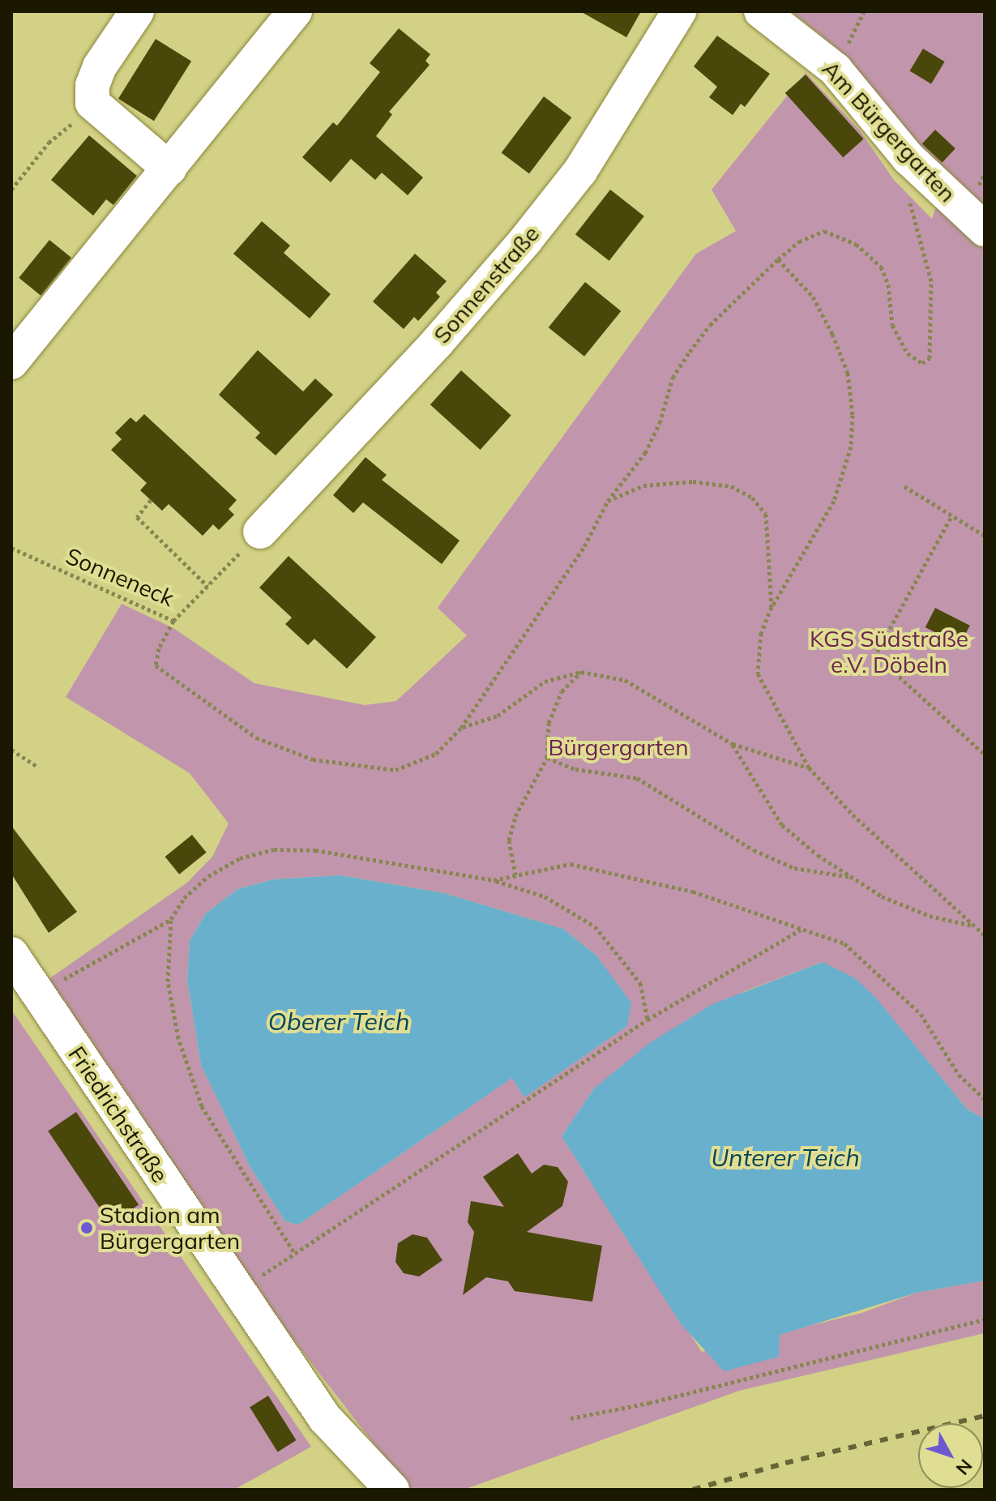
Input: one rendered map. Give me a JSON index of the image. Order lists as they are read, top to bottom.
{
  "streets": {
    "street": ["Am Bürgergarten", "Sonnenstraße", "Friedrichstraße"],
    "path": ["Sonneneck"]
  },
  "crossings": [
    ["Sonnenstraße", "Sonneneck"]
  ],
  "water": ["Oberer Teich", "Unterer Teich"],
  "parks": ["KGS Südstraße e.V. Döbeln", "Bürgergarten"],
  "places": ["Stadion am Bürgergarten"],
  "north": "bottom right"
}
